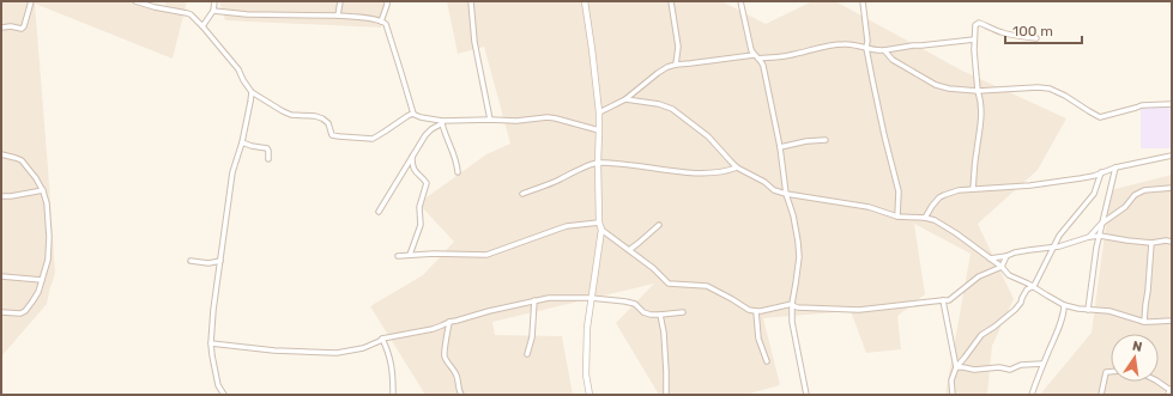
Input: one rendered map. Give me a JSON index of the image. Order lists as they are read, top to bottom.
{
  "scale_bar": "100 m",
  "north": "top"
}
